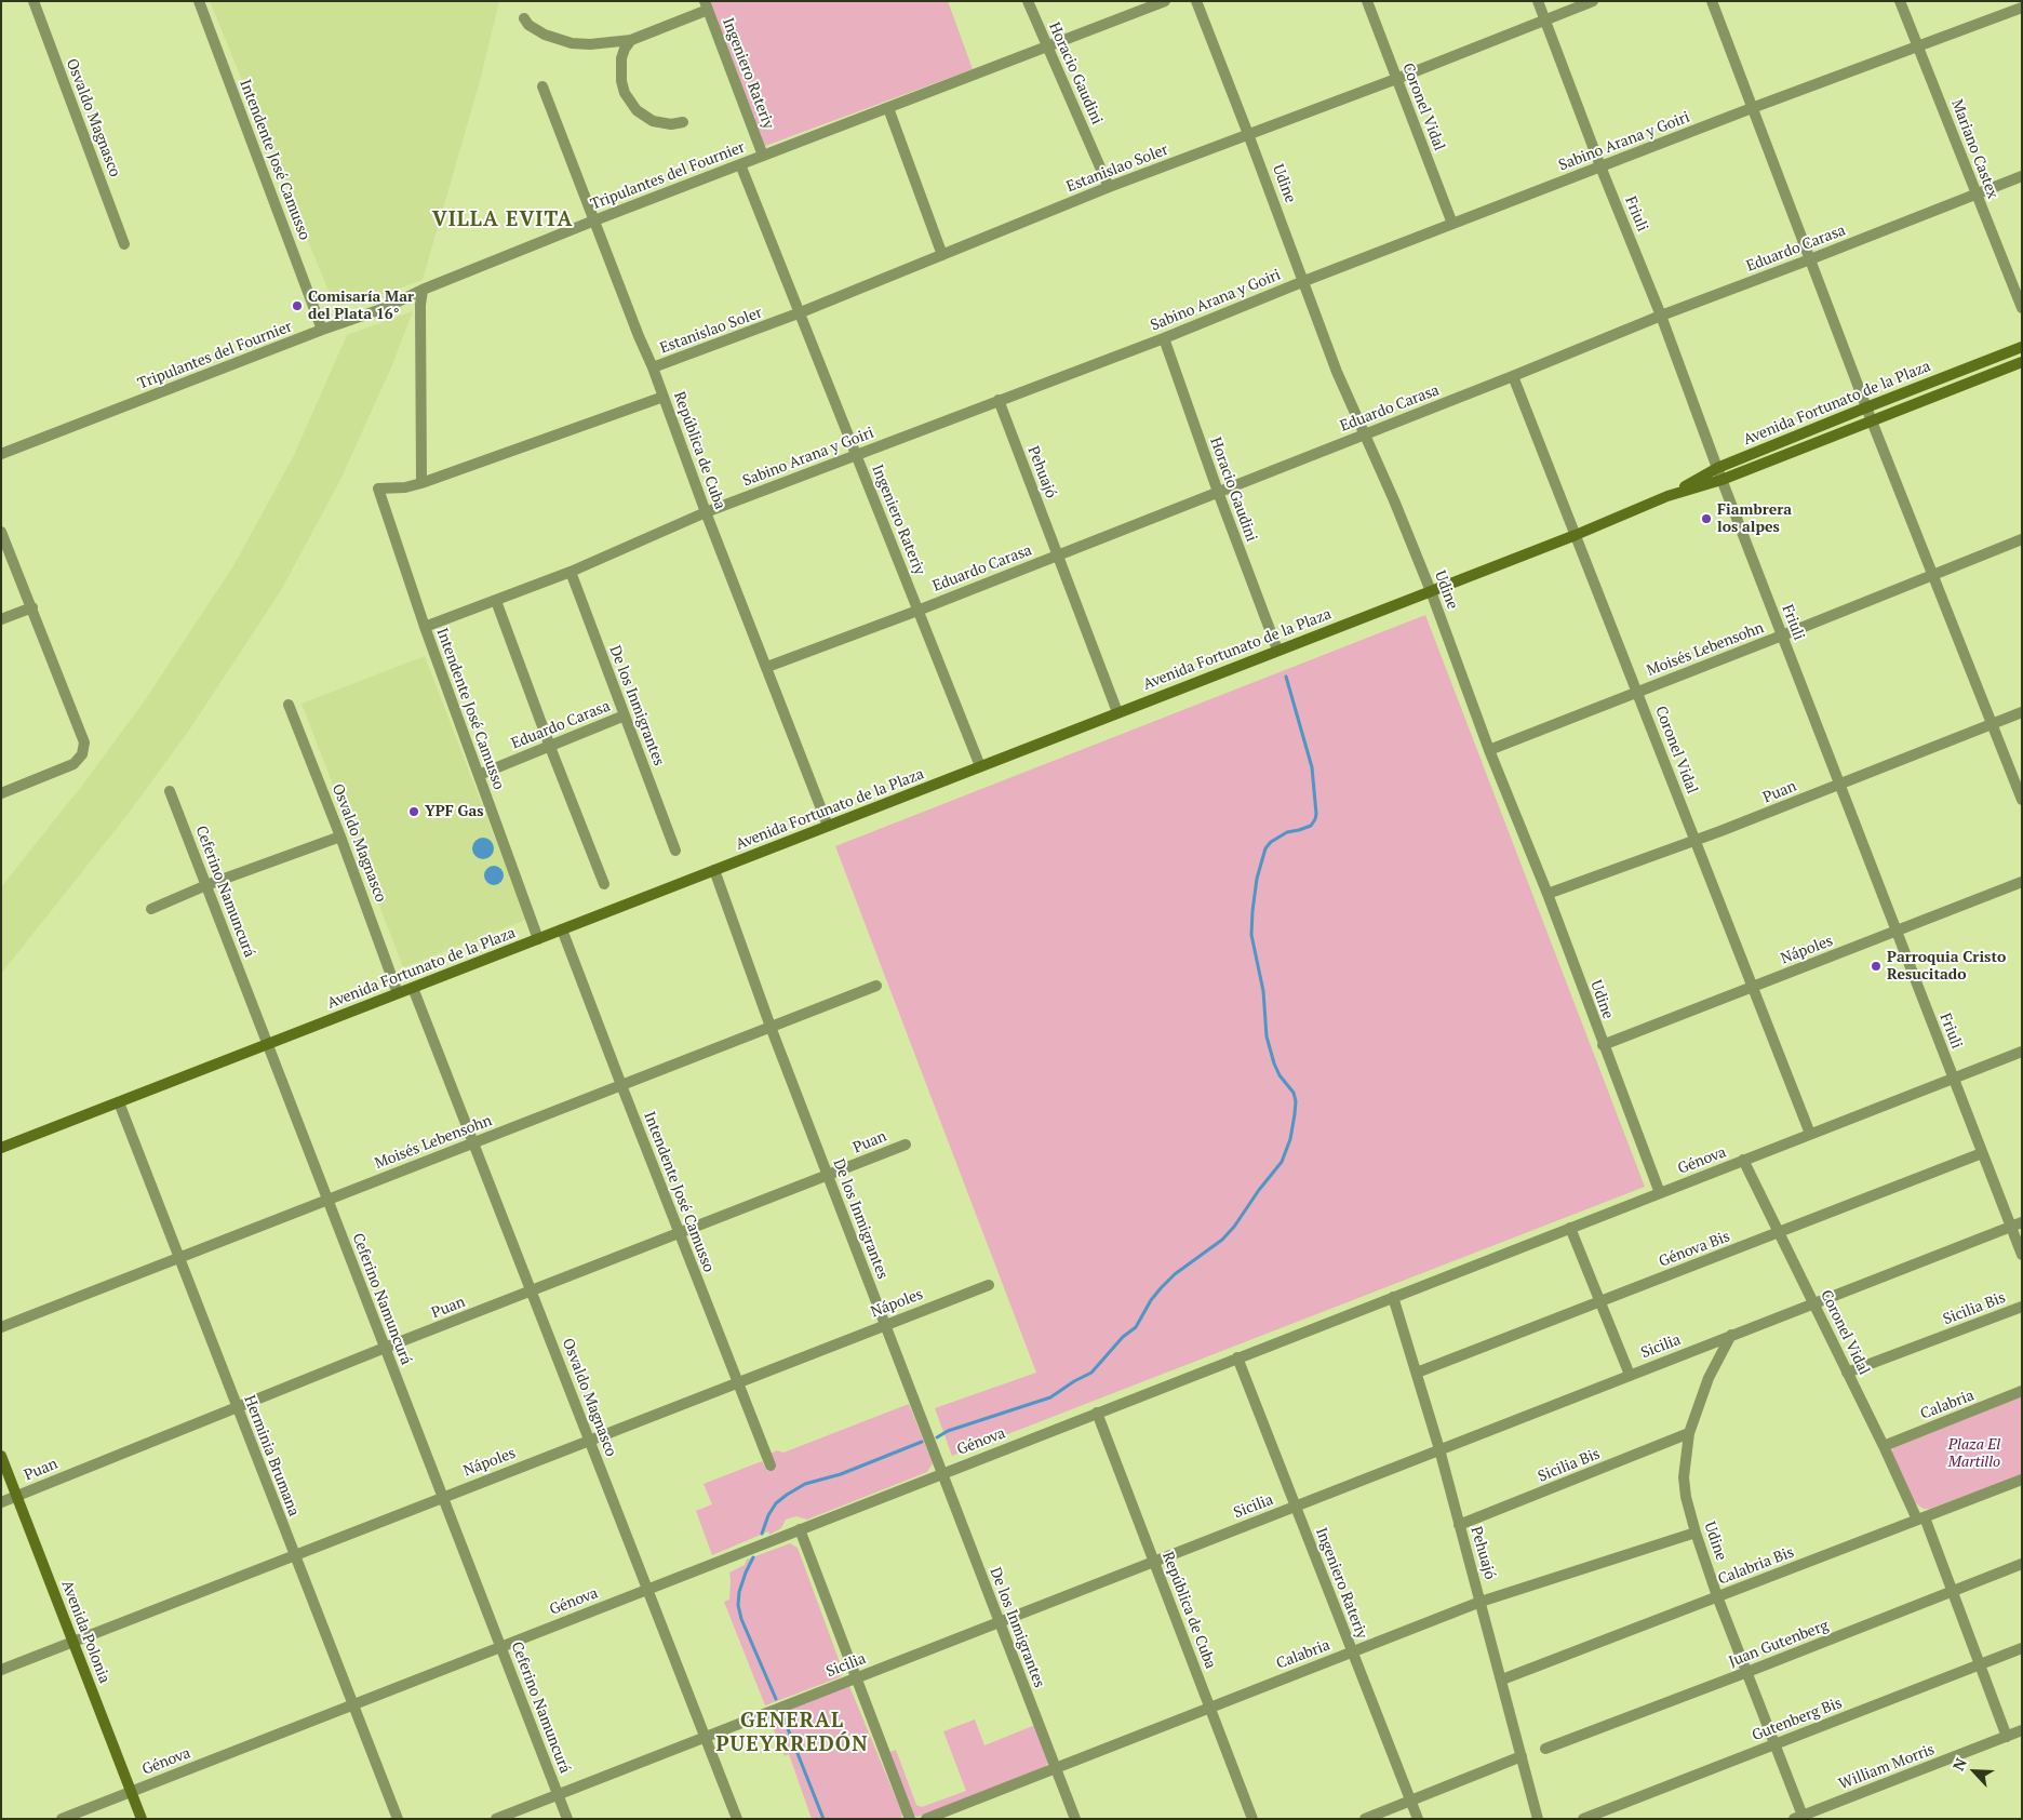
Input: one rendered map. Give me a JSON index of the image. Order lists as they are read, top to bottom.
{
  "streets": {
    "main road": ["Avenida Fortunato de la Plaza", "Avenida Polonia"],
    "street": [
      "Ingeniero Rateriy",
      "Horacio Gaudini",
      "Coronel Vidal",
      "Osvaldo Magnasco",
      "Sabino Arana y Goiri",
      "Mariano Castex",
      "Intendente José Camusso",
      "Estanislao Soler",
      "Tripulantes del Fournier",
      "Udine",
      "Friuli",
      "Eduardo Carasa",
      "República de Cuba",
      "Pehuajó",
      "Moisés Lebensohn",
      "De los Inmigrantes",
      "Puan",
      "Ceferino Namuncurá",
      "Nápoles",
      "Génova",
      "Génova Bis",
      "Sicilia Bis",
      "Sicilia",
      "Calabria",
      "Herminia Brumana",
      "Calabria Bis",
      "Juan Gutenberg",
      "Gutenberg Bis",
      "William Morris"
    ]
  },
  "crossings": [
    ["Ingeniero Rateriy", "Sabino Arana y Goiri"],
    ["Ingeniero Rateriy", "Estanislao Soler"],
    ["Ingeniero Rateriy", "Tripulantes del Fournier"],
    ["Ingeniero Rateriy", "Eduardo Carasa"],
    ["Ingeniero Rateriy", "Avenida Fortunato de la Plaza"],
    ["Ingeniero Rateriy", "Génova"],
    ["Ingeniero Rateriy", "Sicilia"],
    ["Ingeniero Rateriy", "Calabria"],
    ["Horacio Gaudini", "Sabino Arana y Goiri"],
    ["Horacio Gaudini", "Estanislao Soler"],
    ["Horacio Gaudini", "Tripulantes del Fournier"],
    ["Horacio Gaudini", "Eduardo Carasa"],
    ["Horacio Gaudini", "Avenida Fortunato de la Plaza"],
    ["Coronel Vidal", "Sabino Arana y Goiri"],
    ["Coronel Vidal", "Estanislao Soler"],
    ["Coronel Vidal", "Eduardo Carasa"],
    ["Coronel Vidal", "Avenida Fortunato de la Plaza"],
    ["Coronel Vidal", "Moisés Lebensohn"],
    ["Coronel Vidal", "Puan"],
    ["Coronel Vidal", "Nápoles"],
    ["Coronel Vidal", "Génova"],
    ["Coronel Vidal", "Génova Bis"],
    ["Coronel Vidal", "Sicilia Bis"],
    ["Coronel Vidal", "Sicilia"],
    ["Coronel Vidal", "Calabria"],
    ["Coronel Vidal", "Calabria Bis"],
    ["Coronel Vidal", "Juan Gutenberg"],
    ["Coronel Vidal", "Gutenberg Bis"],
    ["Coronel Vidal", "William Morris"],
    ["Osvaldo Magnasco", "Avenida Fortunato de la Plaza"],
    ["Osvaldo Magnasco", "Moisés Lebensohn"],
    ["Osvaldo Magnasco", "Puan"],
    ["Osvaldo Magnasco", "Nápoles"],
    ["Osvaldo Magnasco", "Génova"],
    ["Osvaldo Magnasco", "Sicilia"],
    ["Sabino Arana y Goiri", "Mariano Castex"],
    ["Sabino Arana y Goiri", "Intendente José Camusso"],
    ["Sabino Arana y Goiri", "Udine"],
    ["Sabino Arana y Goiri", "Friuli"],
    ["Sabino Arana y Goiri", "República de Cuba"],
    ["Sabino Arana y Goiri", "Pehuajó"],
    ["Sabino Arana y Goiri", "De los Inmigrantes"],
    ["Mariano Castex", "Eduardo Carasa"],
    ["Intendente José Camusso", "Tripulantes del Fournier"],
    ["Intendente José Camusso", "Eduardo Carasa"],
    ["Intendente José Camusso", "Avenida Fortunato de la Plaza"],
    ["Intendente José Camusso", "Moisés Lebensohn"],
    ["Intendente José Camusso", "Puan"],
    ["Intendente José Camusso", "Nápoles"],
    ["Estanislao Soler", "Udine"],
    ["Estanislao Soler", "Friuli"],
    ["Estanislao Soler", "República de Cuba"],
    ["Tripulantes del Fournier", "República de Cuba"],
    ["Udine", "Eduardo Carasa"],
    ["Udine", "Avenida Fortunato de la Plaza"],
    ["Udine", "Moisés Lebensohn"],
    ["Udine", "Puan"],
    ["Udine", "Nápoles"],
    ["Udine", "Génova"],
    ["Udine", "Sicilia Bis"],
    ["Udine", "Sicilia"],
    ["Udine", "Calabria"],
    ["Udine", "Calabria Bis"],
    ["Udine", "Juan Gutenberg"],
    ["Udine", "Gutenberg Bis"],
    ["Udine", "William Morris"],
    ["Friuli", "Eduardo Carasa"],
    ["Friuli", "Avenida Fortunato de la Plaza"],
    ["Friuli", "Moisés Lebensohn"],
    ["Friuli", "Puan"],
    ["Friuli", "Nápoles"],
    ["Friuli", "Génova"],
    ["Friuli", "Génova Bis"],
    ["Friuli", "Sicilia"],
    ["Eduardo Carasa", "República de Cuba"],
    ["Eduardo Carasa", "Pehuajó"],
    ["Eduardo Carasa", "De los Inmigrantes"],
    ["Avenida Fortunato de la Plaza", "República de Cuba"],
    ["Avenida Fortunato de la Plaza", "Pehuajó"],
    ["Avenida Fortunato de la Plaza", "De los Inmigrantes"],
    ["Avenida Fortunato de la Plaza", "Ceferino Namuncurá"],
    ["Avenida Fortunato de la Plaza", "Herminia Brumana"],
    ["República de Cuba", "Génova"],
    ["República de Cuba", "Sicilia"],
    ["República de Cuba", "Calabria"],
    ["Pehuajó", "Génova"],
    ["Pehuajó", "Génova Bis"],
    ["Pehuajó", "Sicilia Bis"],
    ["Pehuajó", "Sicilia"],
    ["Pehuajó", "Calabria"],
    ["Pehuajó", "Calabria Bis"],
    ["Moisés Lebensohn", "De los Inmigrantes"],
    ["Moisés Lebensohn", "Ceferino Namuncurá"],
    ["Moisés Lebensohn", "Herminia Brumana"],
    ["De los Inmigrantes", "Puan"],
    ["De los Inmigrantes", "Nápoles"],
    ["De los Inmigrantes", "Génova"],
    ["De los Inmigrantes", "Sicilia"],
    ["De los Inmigrantes", "Calabria"],
    ["Puan", "Ceferino Namuncurá"],
    ["Puan", "Herminia Brumana"],
    ["Puan", "Avenida Polonia"],
    ["Ceferino Namuncurá", "Nápoles"],
    ["Ceferino Namuncurá", "Génova"],
    ["Ceferino Namuncurá", "Sicilia"],
    ["Nápoles", "Herminia Brumana"],
    ["Nápoles", "Avenida Polonia"],
    ["Génova", "Herminia Brumana"],
    ["Génova", "Avenida Polonia"]
  ],
  "districts": ["VILLA EVITA", "GENERAL PUEYRREDÓN"],
  "parks": ["Plaza El Martillo"],
  "places": [
    "Comisaría Mar del Plata 16°",
    "Fiambrera los alpes",
    "YPF Gas",
    "Parroquia Cristo Resucitado"
  ],
  "north": "top left"
}
